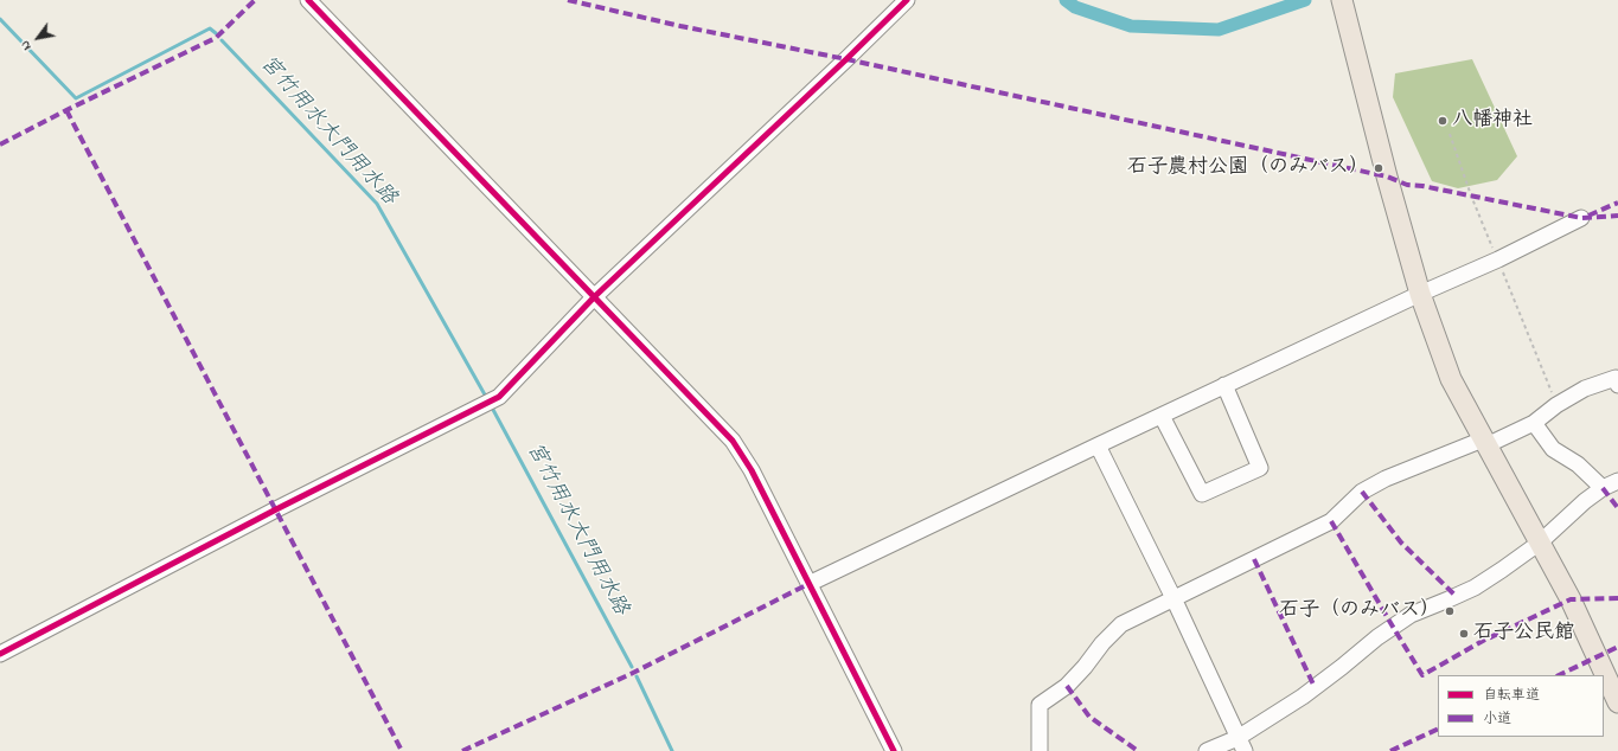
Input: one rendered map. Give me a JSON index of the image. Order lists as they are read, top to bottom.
{
  "water": ["宮竹用水大門用水路"],
  "places": [
    "八幡神社",
    "石子農村公園（のみバス）",
    "石子（のみバス）",
    "石子公民館"
  ],
  "legend": ["自転車道", "小道"],
  "north": "bottom left"
}
